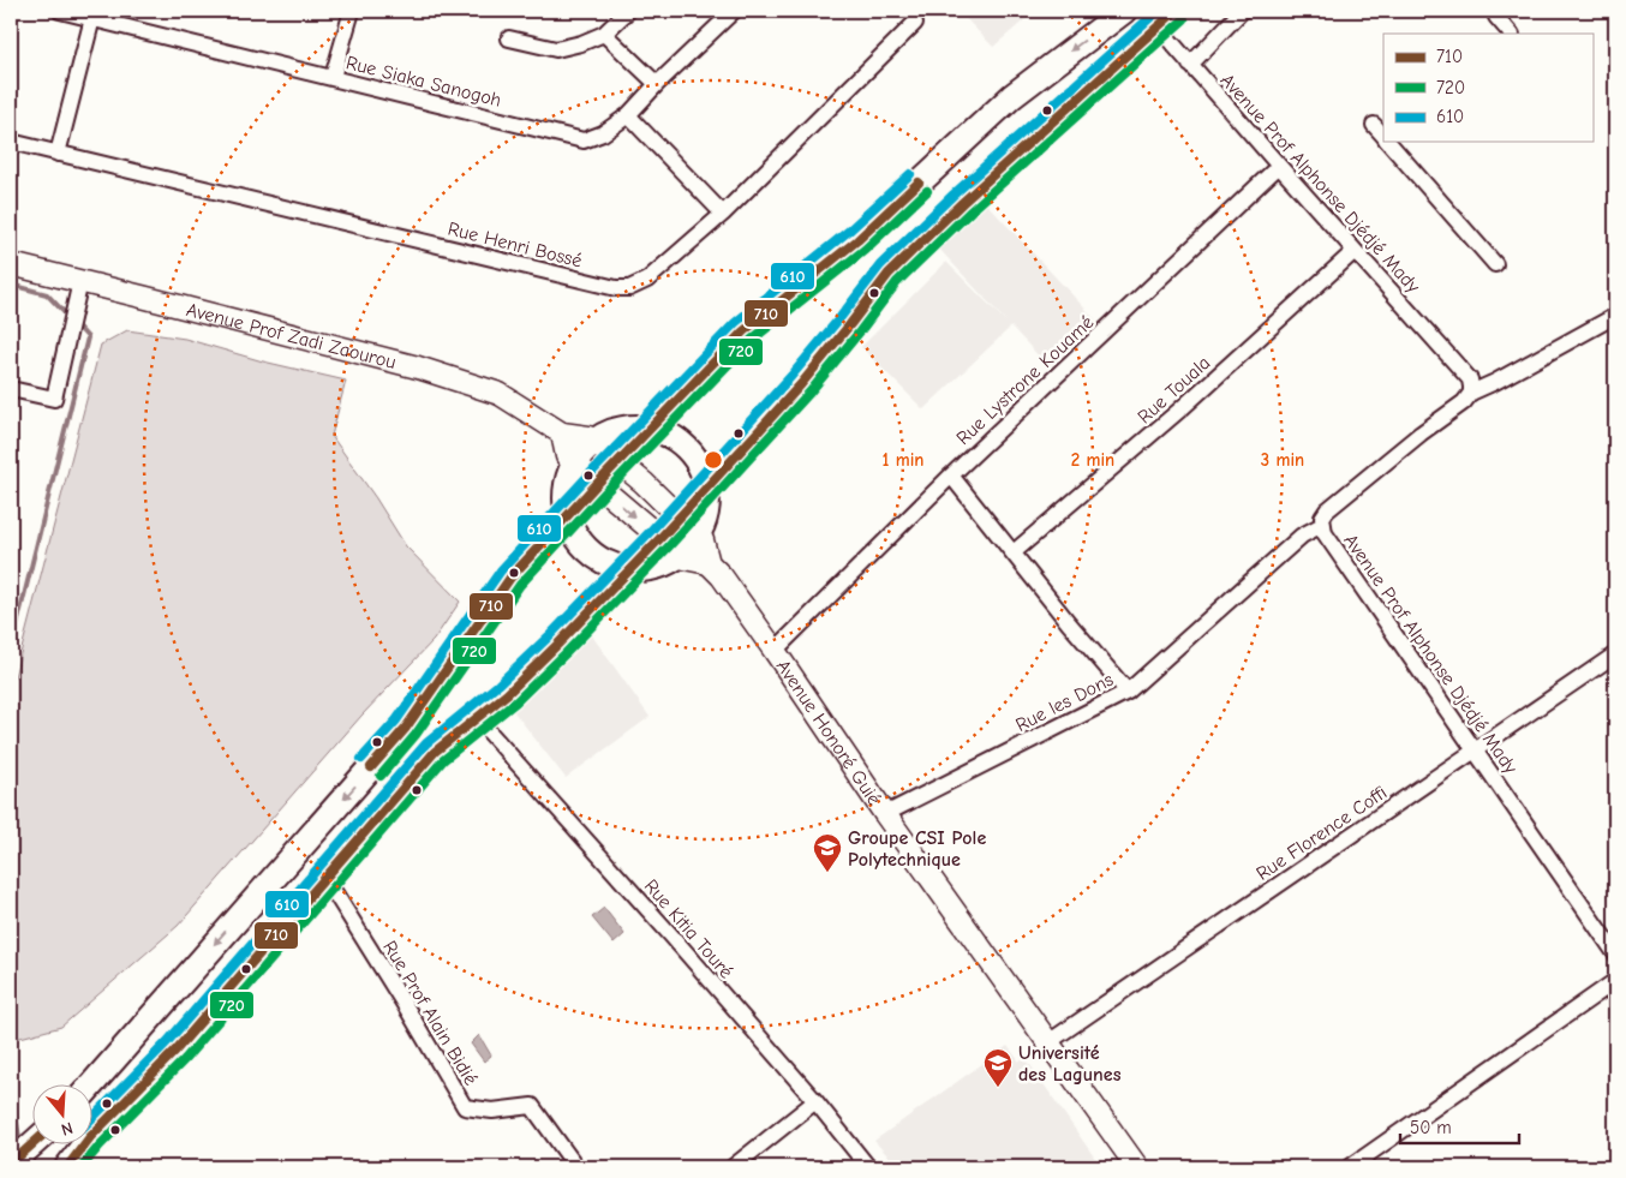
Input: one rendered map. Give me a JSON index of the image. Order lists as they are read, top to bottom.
{
  "streets": {
    "main road": ["Avenue Prof Zadi Zaourou", "Avenue Honoré Guié"],
    "street": [
      "Rue Siaka Sanogoh",
      "Avenue Prof Alphonse Djédjé Mady",
      "Rue Henri Bossé",
      "Rue Lystrone Kouamé",
      "Rue Touala",
      "Rue les Dons",
      "Rue Florence Coffi",
      "Rue Kitia Touré",
      "Rue Prof Alain Bidié"
    ]
  },
  "crossings": [
    ["Avenue Prof Alphonse Djédjé Mady", "Rue Lystrone Kouamé"],
    ["Avenue Prof Alphonse Djédjé Mady", "Rue Touala"],
    ["Avenue Prof Alphonse Djédjé Mady", "Rue les Dons"],
    ["Avenue Prof Alphonse Djédjé Mady", "Rue Florence Coffi"],
    ["Rue Lystrone Kouamé", "Avenue Honoré Guié"],
    ["Rue les Dons", "Avenue Honoré Guié"],
    ["Avenue Honoré Guié", "Rue Florence Coffi"]
  ],
  "places": {
    "school or university": ["Groupe CSI Pole Polytechnique", "Université des Lagunes"]
  },
  "lines": ["transit line 710", "transit line 610", "transit line 720"],
  "legend": ["710", "720", "610"],
  "scale_bar": "50 m",
  "north": "bottom",
  "rings": ["1 min", "2 min", "3 min"]
}
